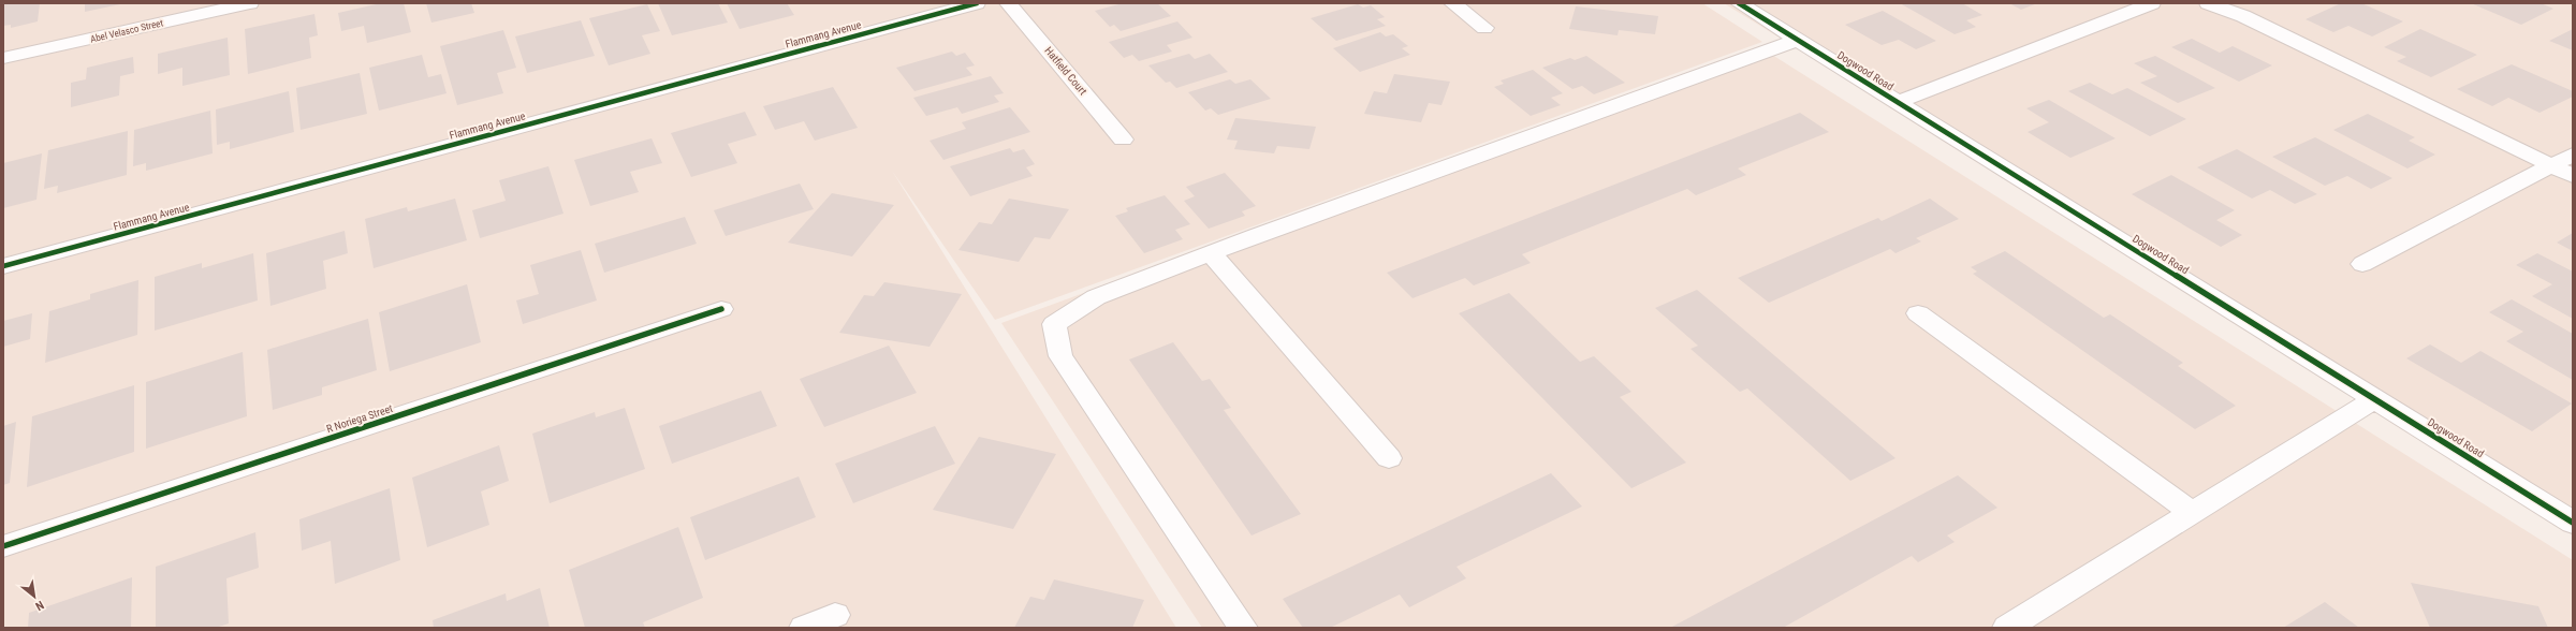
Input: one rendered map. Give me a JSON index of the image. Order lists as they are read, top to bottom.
{
  "streets": {
    "street": [
      "Abel Velasco Street",
      "Flammang Avenue",
      "Hatfield Court",
      "Dogwood Road",
      "R Noriega Street"
    ]
  },
  "north": "bottom right"
}
